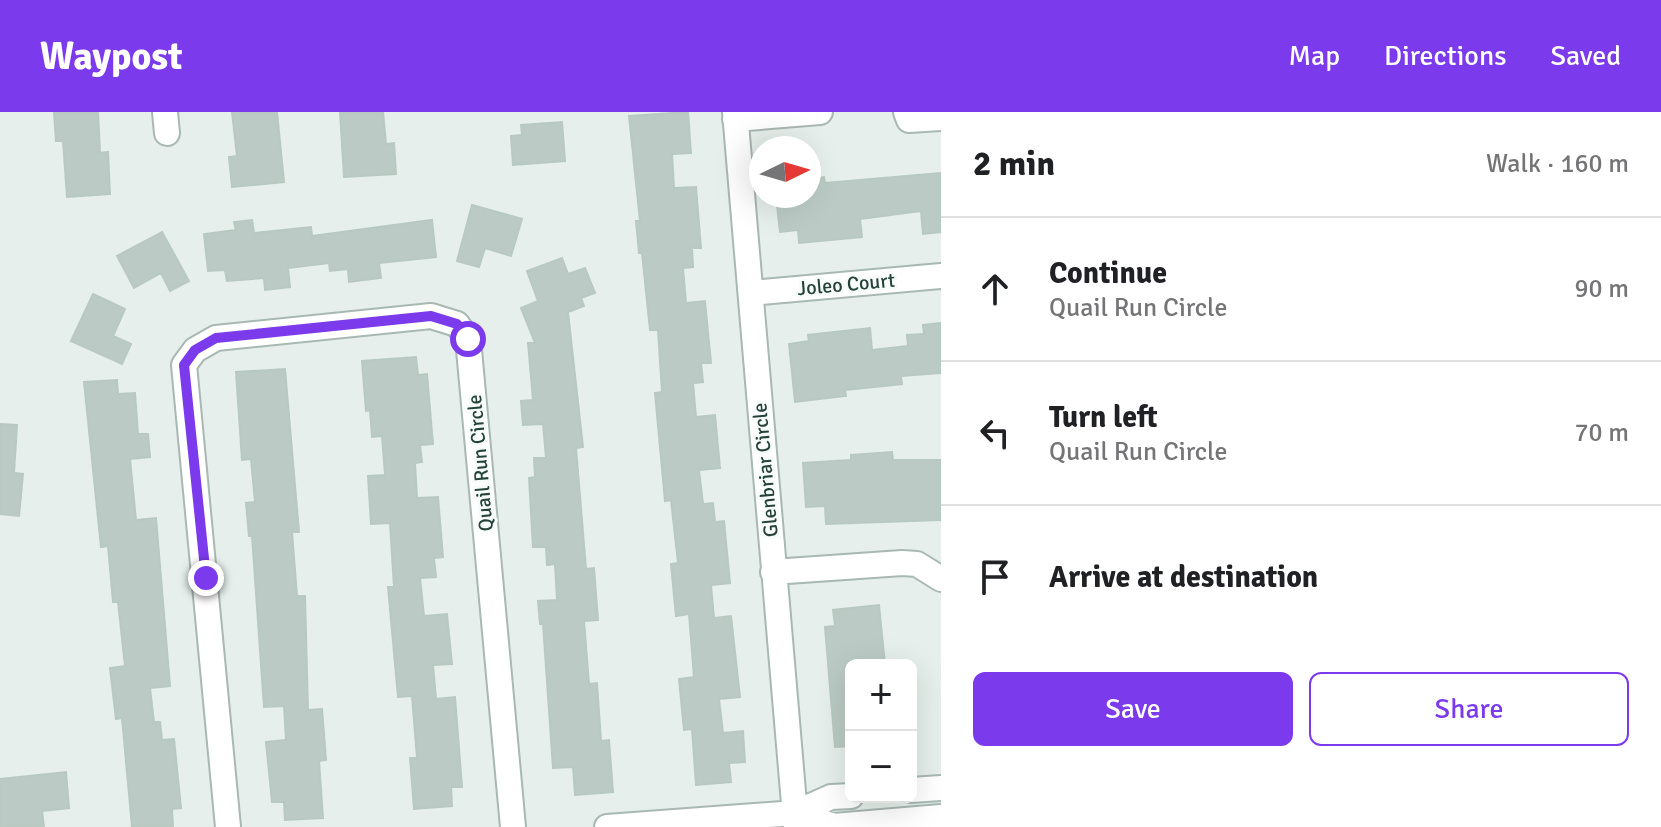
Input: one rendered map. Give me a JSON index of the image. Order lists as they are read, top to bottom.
{
  "streets": {
    "street": ["Joleo Court", "Quail Run Circle", "Glenbriar Circle"]
  },
  "crossings": [
    ["Joleo Court", "Glenbriar Circle"]
  ],
  "north": "right",
  "page": {
    "header": "Waypost",
    "nav": ["Map", "Directions", "Saved"],
    "heading": ["2 min", "Walk · 160 m"],
    "list": [
      ["Continue", "Quail Run Circle", "90 m"],
      ["Turn left", "Quail Run Circle", "70 m"],
      "Arrive at destination"
    ],
    "buttons": ["Save", "Share"],
    "map_buttons": ["+", "−"]
  }
}
